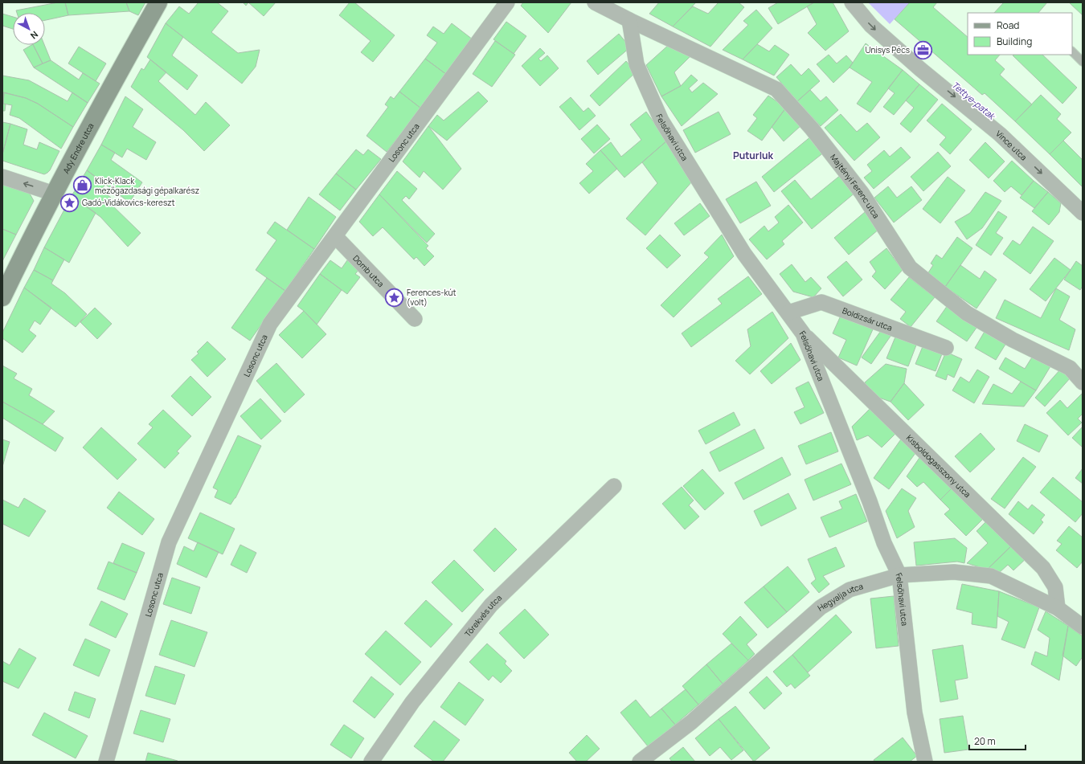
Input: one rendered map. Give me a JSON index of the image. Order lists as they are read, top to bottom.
{
  "streets": {
    "street": [
      "Felsőhavi utca",
      "Losonc utca",
      "Vince utca",
      "Ady Endre utca",
      "Majtényi Ferenc utca",
      "Domb utca",
      "Boldizsár utca",
      "Kisboldogasszony utca",
      "Hegyalja utca",
      "Törekvés utca"
    ]
  },
  "crossings": [
    ["Felsőhavi utca", "Majtényi Ferenc utca"],
    ["Felsőhavi utca", "Boldizsár utca"],
    ["Felsőhavi utca", "Kisboldogasszony utca"],
    ["Felsőhavi utca", "Hegyalja utca"],
    ["Losonc utca", "Domb utca"],
    ["Kisboldogasszony utca", "Hegyalja utca"]
  ],
  "one_way": ["Vince utca"],
  "districts": ["Puturluk"],
  "water": ["Tettye-patak"],
  "places": {
    "office": ["Unisys Pécs"],
    "shop": ["Klick-Klack mezőgazdasági gépalkarész"],
    "place": ["Gadó-Vidákovics-kereszt", "Ferences-kút (volt)"]
  },
  "legend": ["Road", "Building"],
  "scale_bar": "20 m",
  "north": "bottom right"
}
